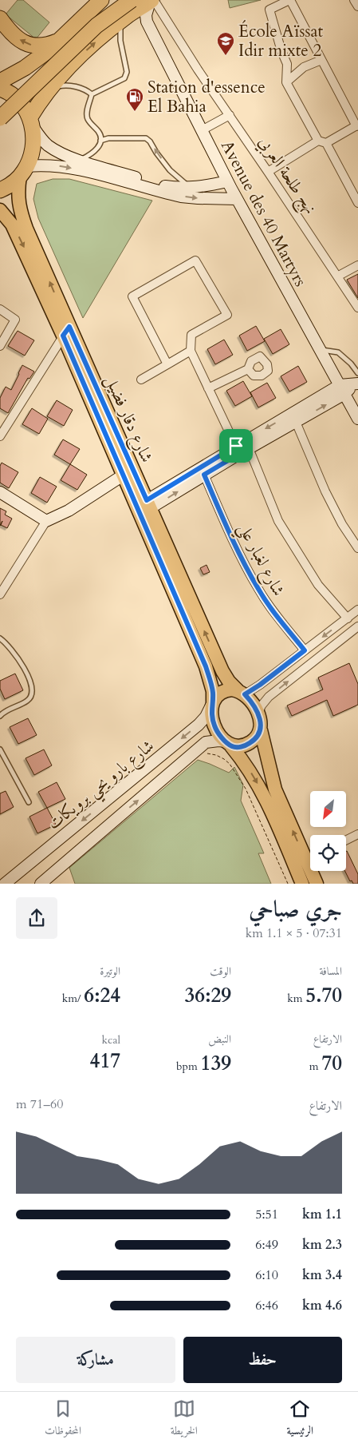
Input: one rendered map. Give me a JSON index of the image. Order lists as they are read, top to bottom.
{
  "streets": {
    "main road": ["Avenue des 40 Martyrs", "شارع دقار فضيل", "شارع بارو يحي برويكات"],
    "street": ["نهج طلحة العربي", "شارع لغبار علي"]
  },
  "crossings": [
    ["شارع دقار فضيل", "شارع بارو يحي برويكات"]
  ],
  "places": {
    "school or university": ["École Aïssat Idir mixte 2"],
    "fuel station": ["Station d'essence El Bahia"]
  },
  "north": "bottom left",
  "page": {
    "heading": ["جري صباحي", "07:31 · 5 × 1.1 km"],
    "stats": [
      ["المسافة", "5.70 km"],
      ["الوقت", "36:29"],
      ["الوتيرة", "6:24 /km"],
      ["الارتفاع", "70 m"],
      ["النبض", "139 bpm"],
      ["kcal", "417"]
    ],
    "chart": ["الارتفاع", "60–71 m"],
    "list": [
      {
        "name": "1.1 km",
        "note": "5:51"
      },
      {
        "name": "2.3 km",
        "note": "6:49"
      },
      {
        "name": "3.4 km",
        "note": "6:10"
      },
      {
        "name": "4.6 km",
        "note": "6:46"
      }
    ],
    "buttons": ["حفظ", "مشاركة"],
    "tabs": ["الرئيسية", "الخريطة", "المحفوظات"]
  }
}
